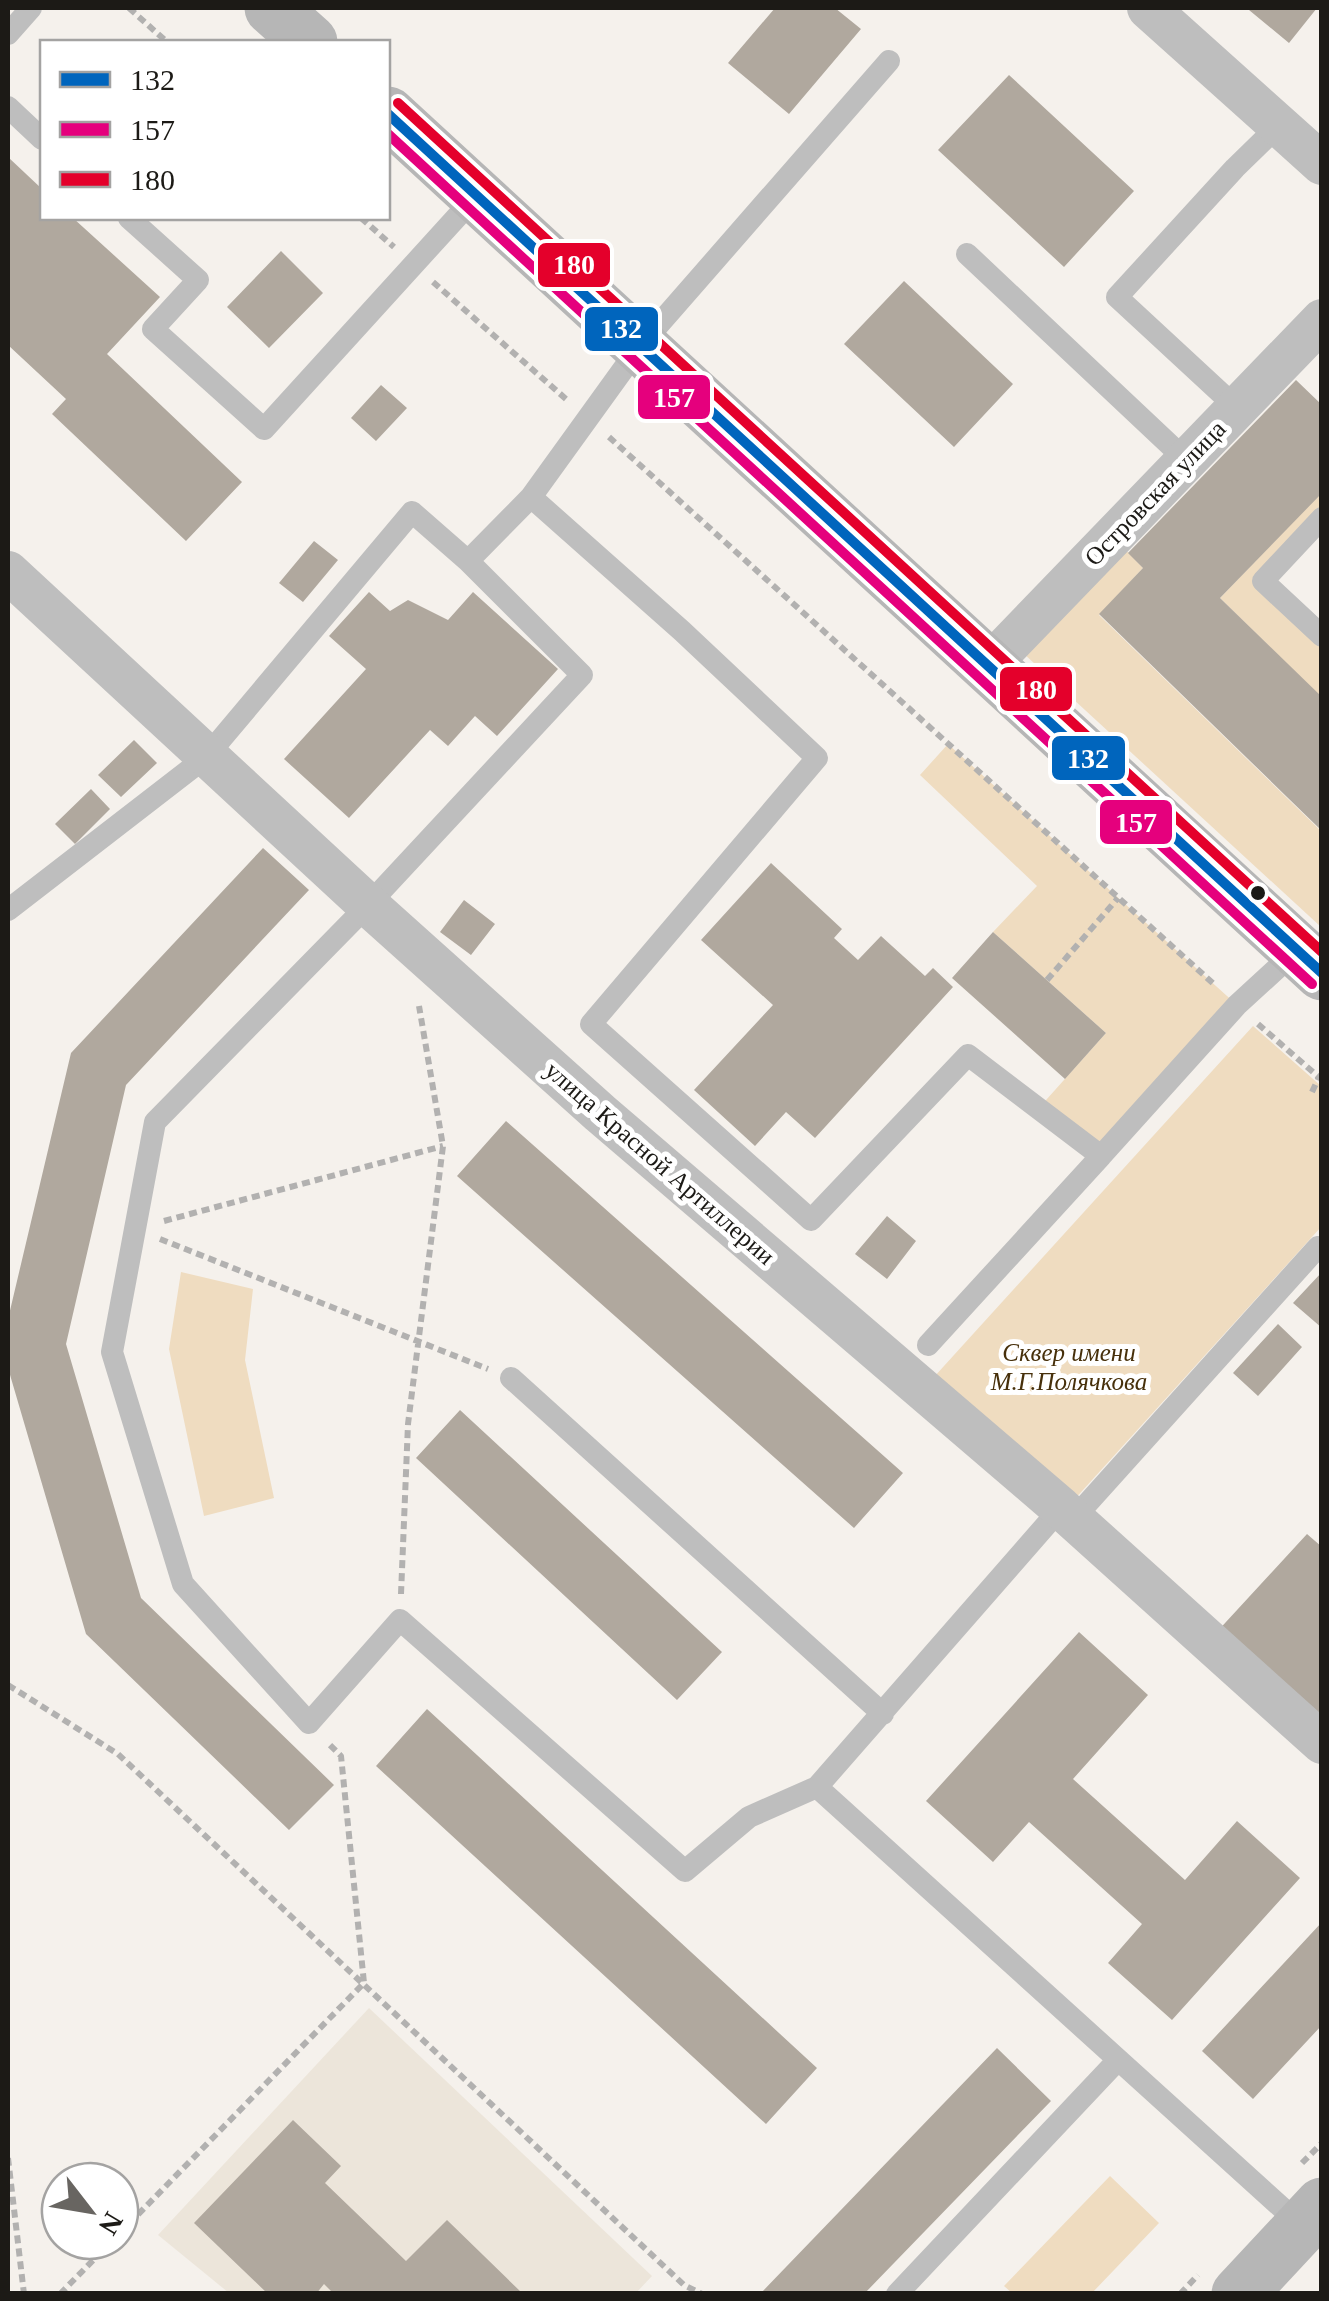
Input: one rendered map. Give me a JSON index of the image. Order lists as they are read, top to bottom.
{
  "streets": {
    "street": ["Островская улица", "улица Красной Артиллерии"]
  },
  "parks": ["Сквер имени М.Г.Полячкова"],
  "lines": ["transit line 180", "transit line 132", "transit line 157"],
  "legend": ["132", "157", "180"],
  "north": "bottom right"
}
